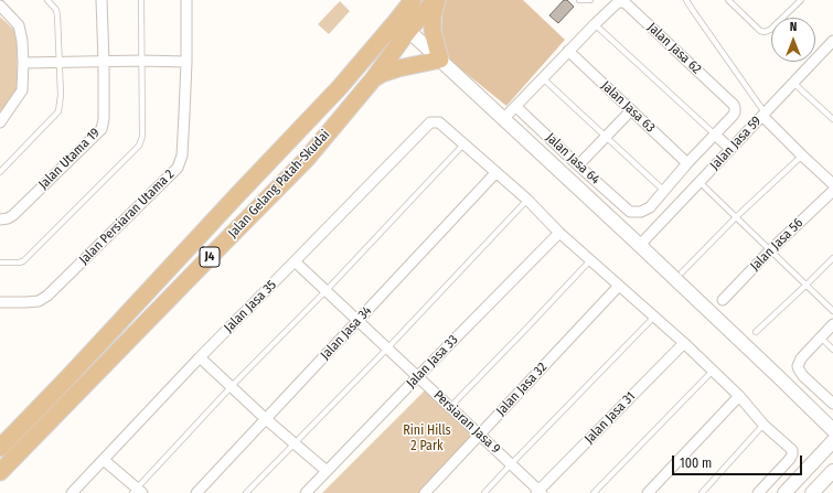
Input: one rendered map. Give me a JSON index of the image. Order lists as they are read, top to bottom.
{
  "streets": {
    "main road": ["Jalan Gelang Patah-Skudai", "J4"],
    "street": [
      "Jalan Jasa 62",
      "Jalan Jasa 63",
      "Jalan Jasa 59",
      "Jalan Utama 19",
      "Jalan Jasa 64",
      "Jalan Persiaran Utama 2",
      "Jalan Jasa 56",
      "Jalan Jasa 35",
      "Jalan Jasa 34",
      "Jalan Jasa 33",
      "Jalan Jasa 32",
      "Jalan Jasa 31",
      "Persiaran Jasa 9"
    ]
  },
  "crossings": [
    ["Jalan Jasa 62", "Jalan Jasa 63"],
    ["Jalan Jasa 62", "Jalan Jasa 64"],
    ["Jalan Jasa 35", "Persiaran Jasa 9"],
    ["Jalan Jasa 34", "Persiaran Jasa 9"],
    ["Jalan Jasa 33", "Persiaran Jasa 9"],
    ["Jalan Jasa 32", "Persiaran Jasa 9"],
    ["Jalan Jasa 31", "Persiaran Jasa 9"]
  ],
  "parks": ["Rini Hills 2 Park"],
  "scale_bar": "100 m",
  "north": "top"
}
